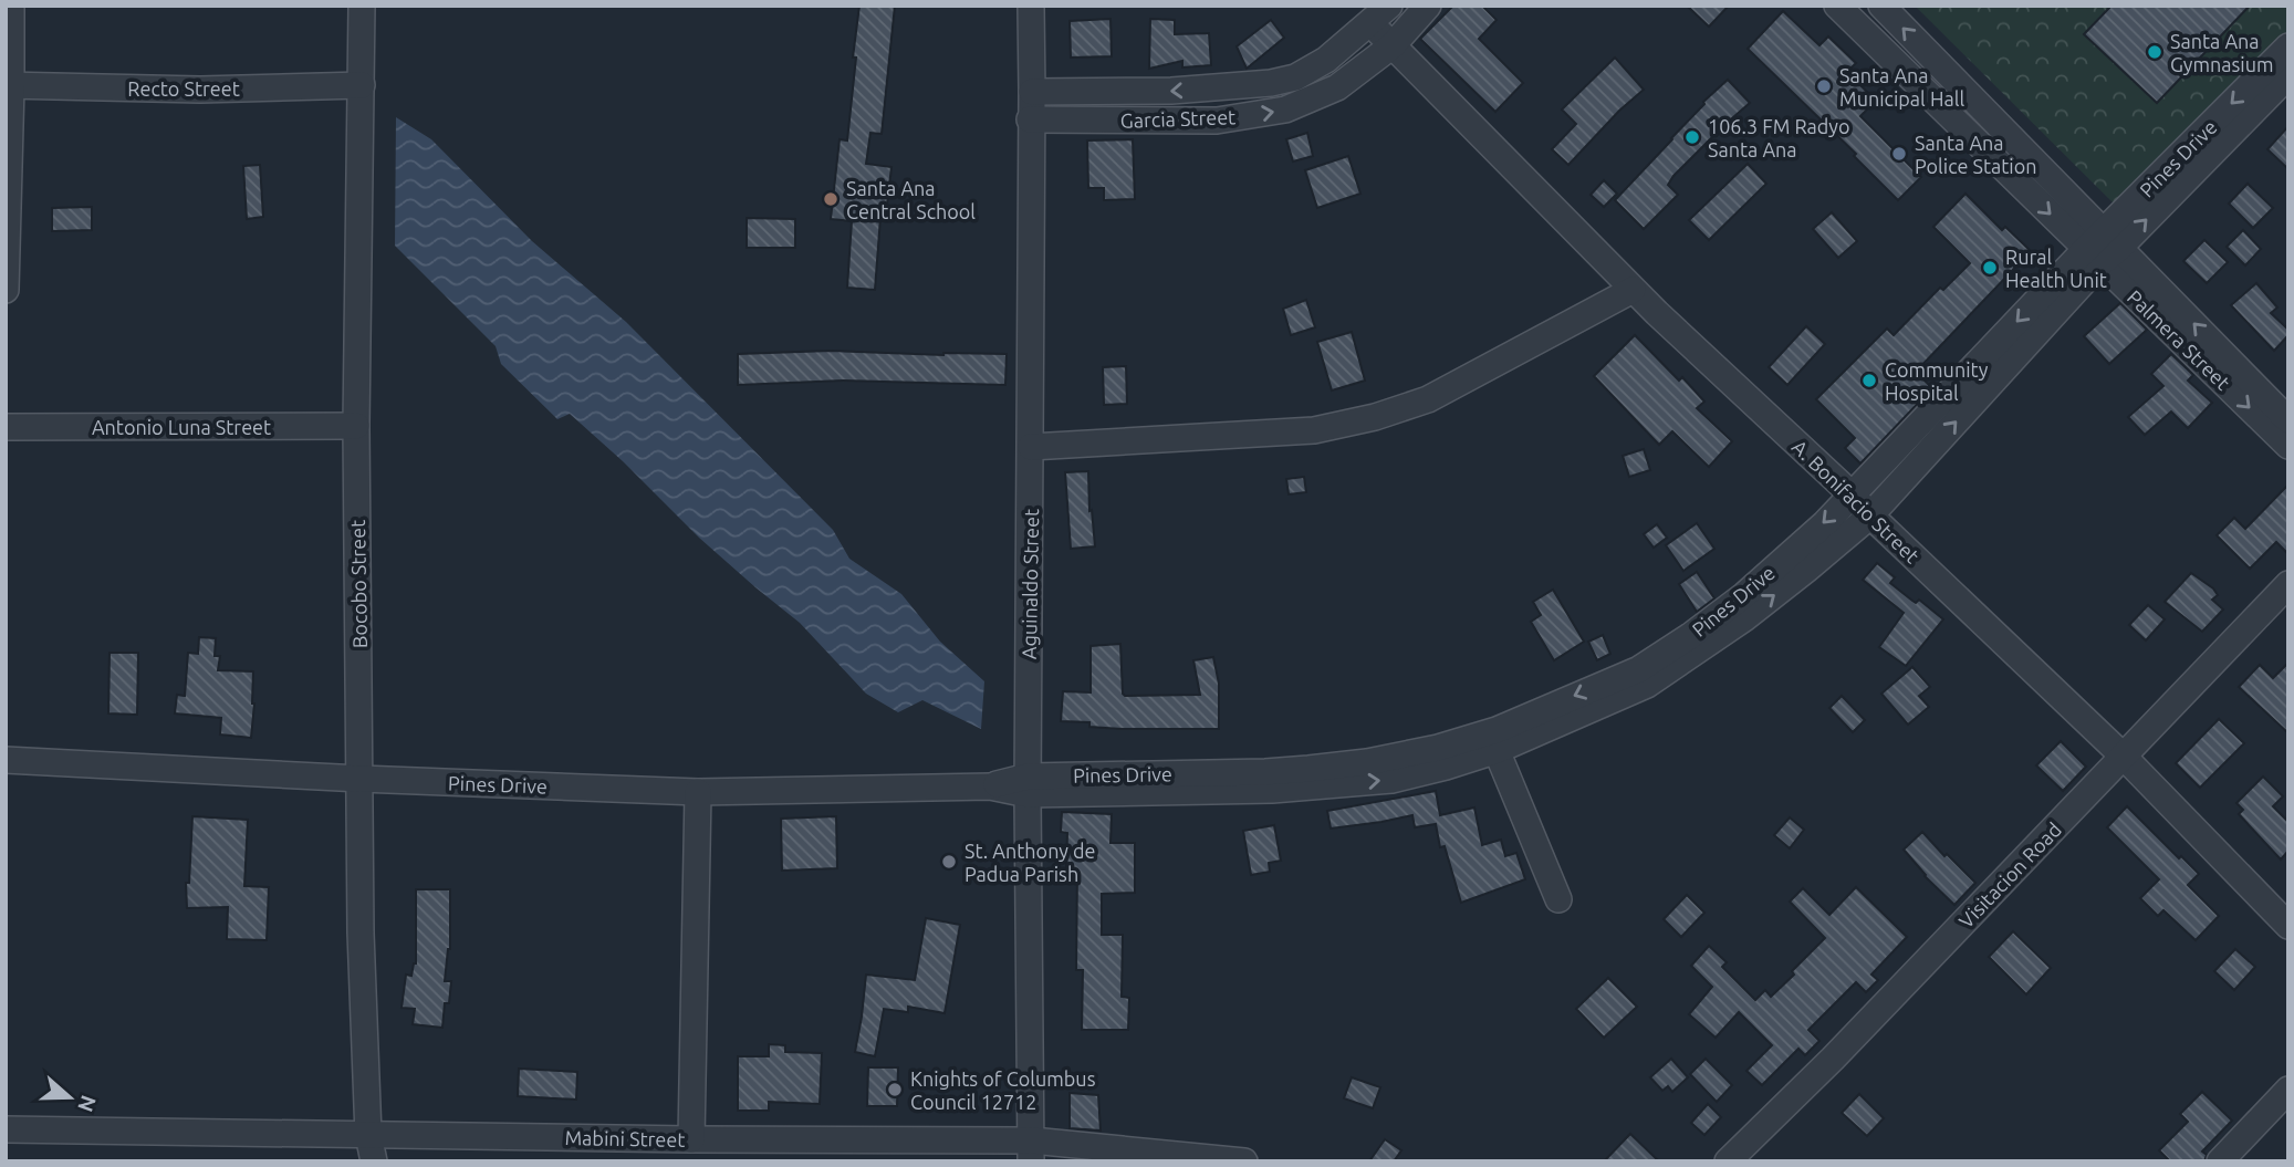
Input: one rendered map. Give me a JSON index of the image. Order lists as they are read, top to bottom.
{
  "streets": {
    "street": [
      "Recto Street",
      "Garcia Street",
      "Pines Drive",
      "Palmera Street",
      "Antonio Luna Street",
      "A. Bonifacio Street",
      "Bocobo Street",
      "Aguinaldo Street",
      "Visitacion Road",
      "Mabini Street"
    ]
  },
  "crossings": [
    ["Recto Street", "Bocobo Street"],
    ["Garcia Street", "A. Bonifacio Street"],
    ["Garcia Street", "Aguinaldo Street"],
    ["Pines Drive", "Palmera Street"],
    ["Pines Drive", "A. Bonifacio Street"],
    ["Pines Drive", "Bocobo Street"],
    ["Pines Drive", "Aguinaldo Street"],
    ["Antonio Luna Street", "Bocobo Street"],
    ["A. Bonifacio Street", "Visitacion Road"],
    ["Bocobo Street", "Mabini Street"],
    ["Aguinaldo Street", "Mabini Street"]
  ],
  "places": [
    "Santa Ana Gymnasium",
    "Santa Ana Municipal Hall",
    "106.3 FM Radyo Santa Ana",
    "Santa Ana Police Station",
    "Santa Ana Central School",
    "Rural Health Unit",
    "Community Hospital",
    "St. Anthony de Padua Parish",
    "Knights of Columbus Council 12712"
  ],
  "north": "right"
}
